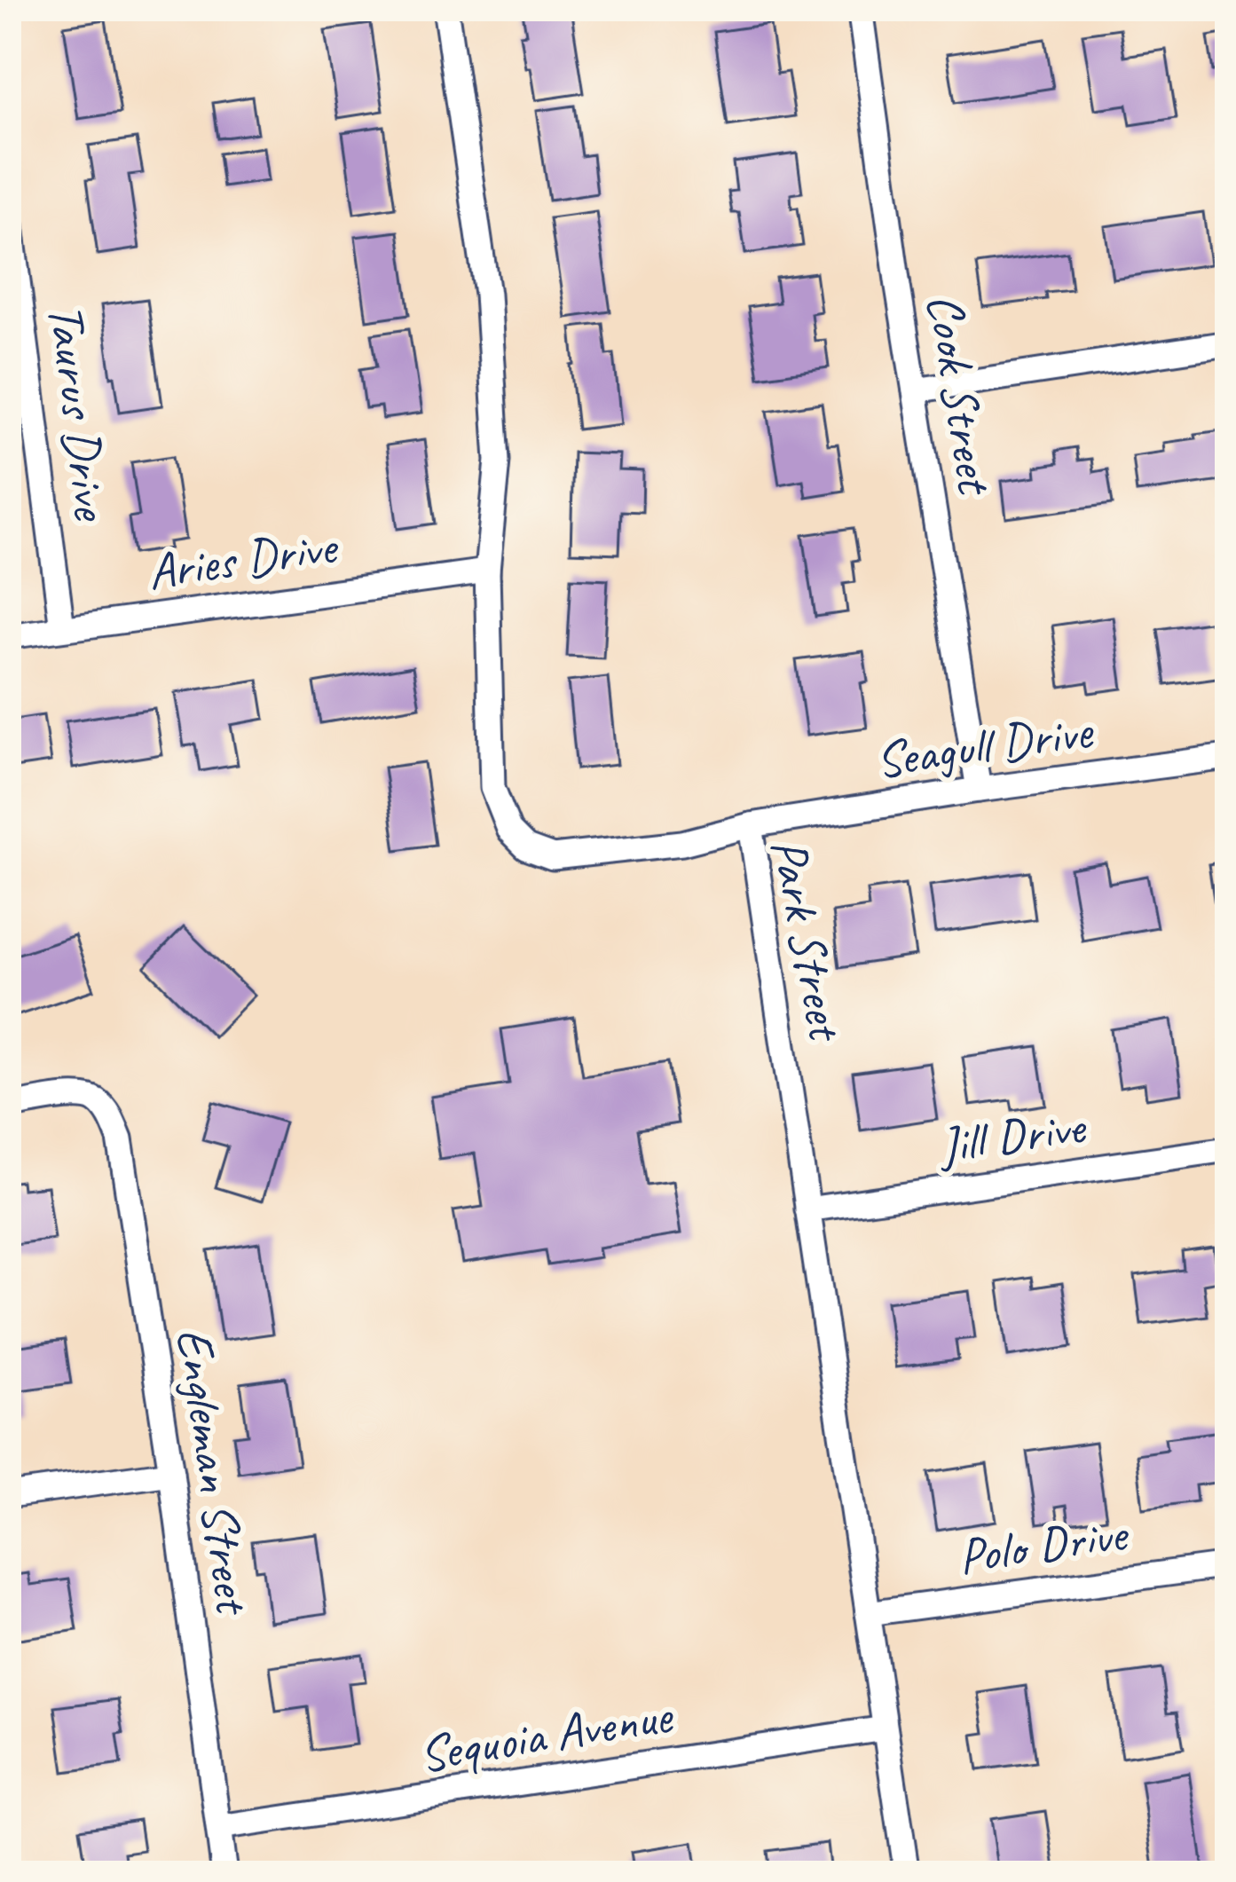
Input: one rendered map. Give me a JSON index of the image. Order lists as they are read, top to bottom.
{
  "streets": {
    "street": [
      "Cook Street",
      "Taurus Drive",
      "Aries Drive",
      "Seagull Drive",
      "Park Street",
      "Jill Drive",
      "Engleman Street",
      "Polo Drive",
      "Sequoia Avenue"
    ]
  },
  "crossings": [
    ["Cook Street", "Seagull Drive"],
    ["Taurus Drive", "Aries Drive"],
    ["Aries Drive", "Park Street"],
    ["Seagull Drive", "Park Street"],
    ["Park Street", "Jill Drive"],
    ["Park Street", "Polo Drive"],
    ["Park Street", "Sequoia Avenue"],
    ["Engleman Street", "Sequoia Avenue"]
  ]
}
